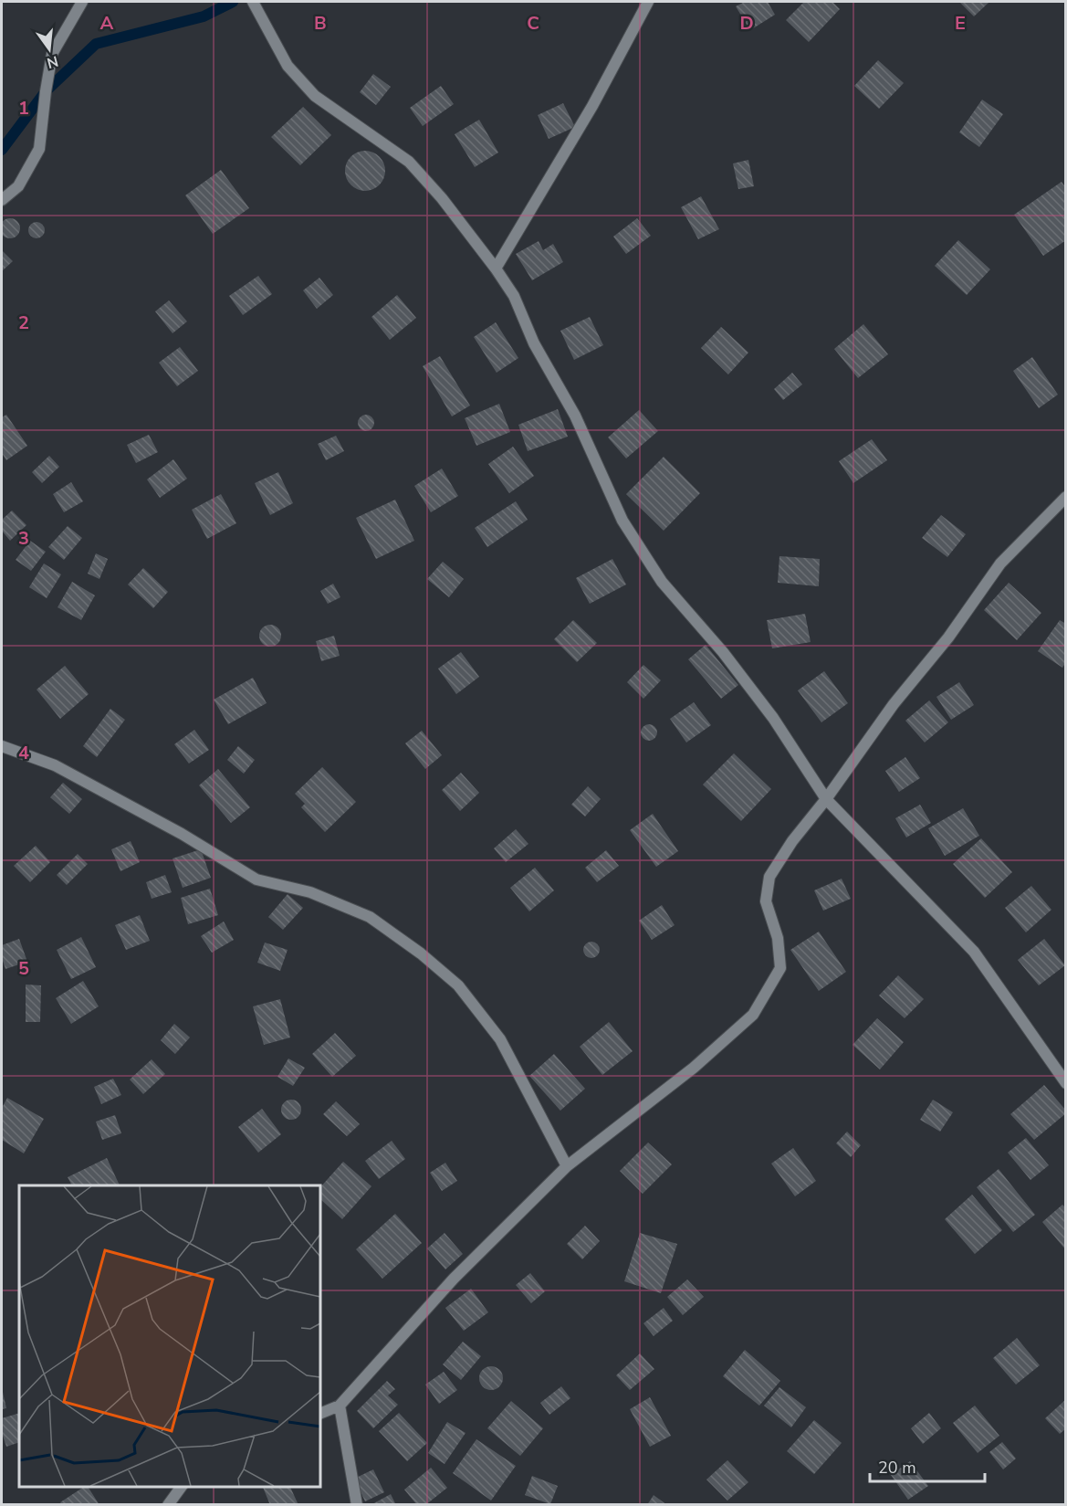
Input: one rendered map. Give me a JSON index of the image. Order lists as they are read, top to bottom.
{
  "scale_bar": "20 m",
  "north": "bottom",
  "grid": {
    "columns": [
      "A",
      "B",
      "C",
      "D",
      "E"
    ],
    "rows": [
      "1",
      "2",
      "3",
      "4",
      "5"
    ]
  }
}
